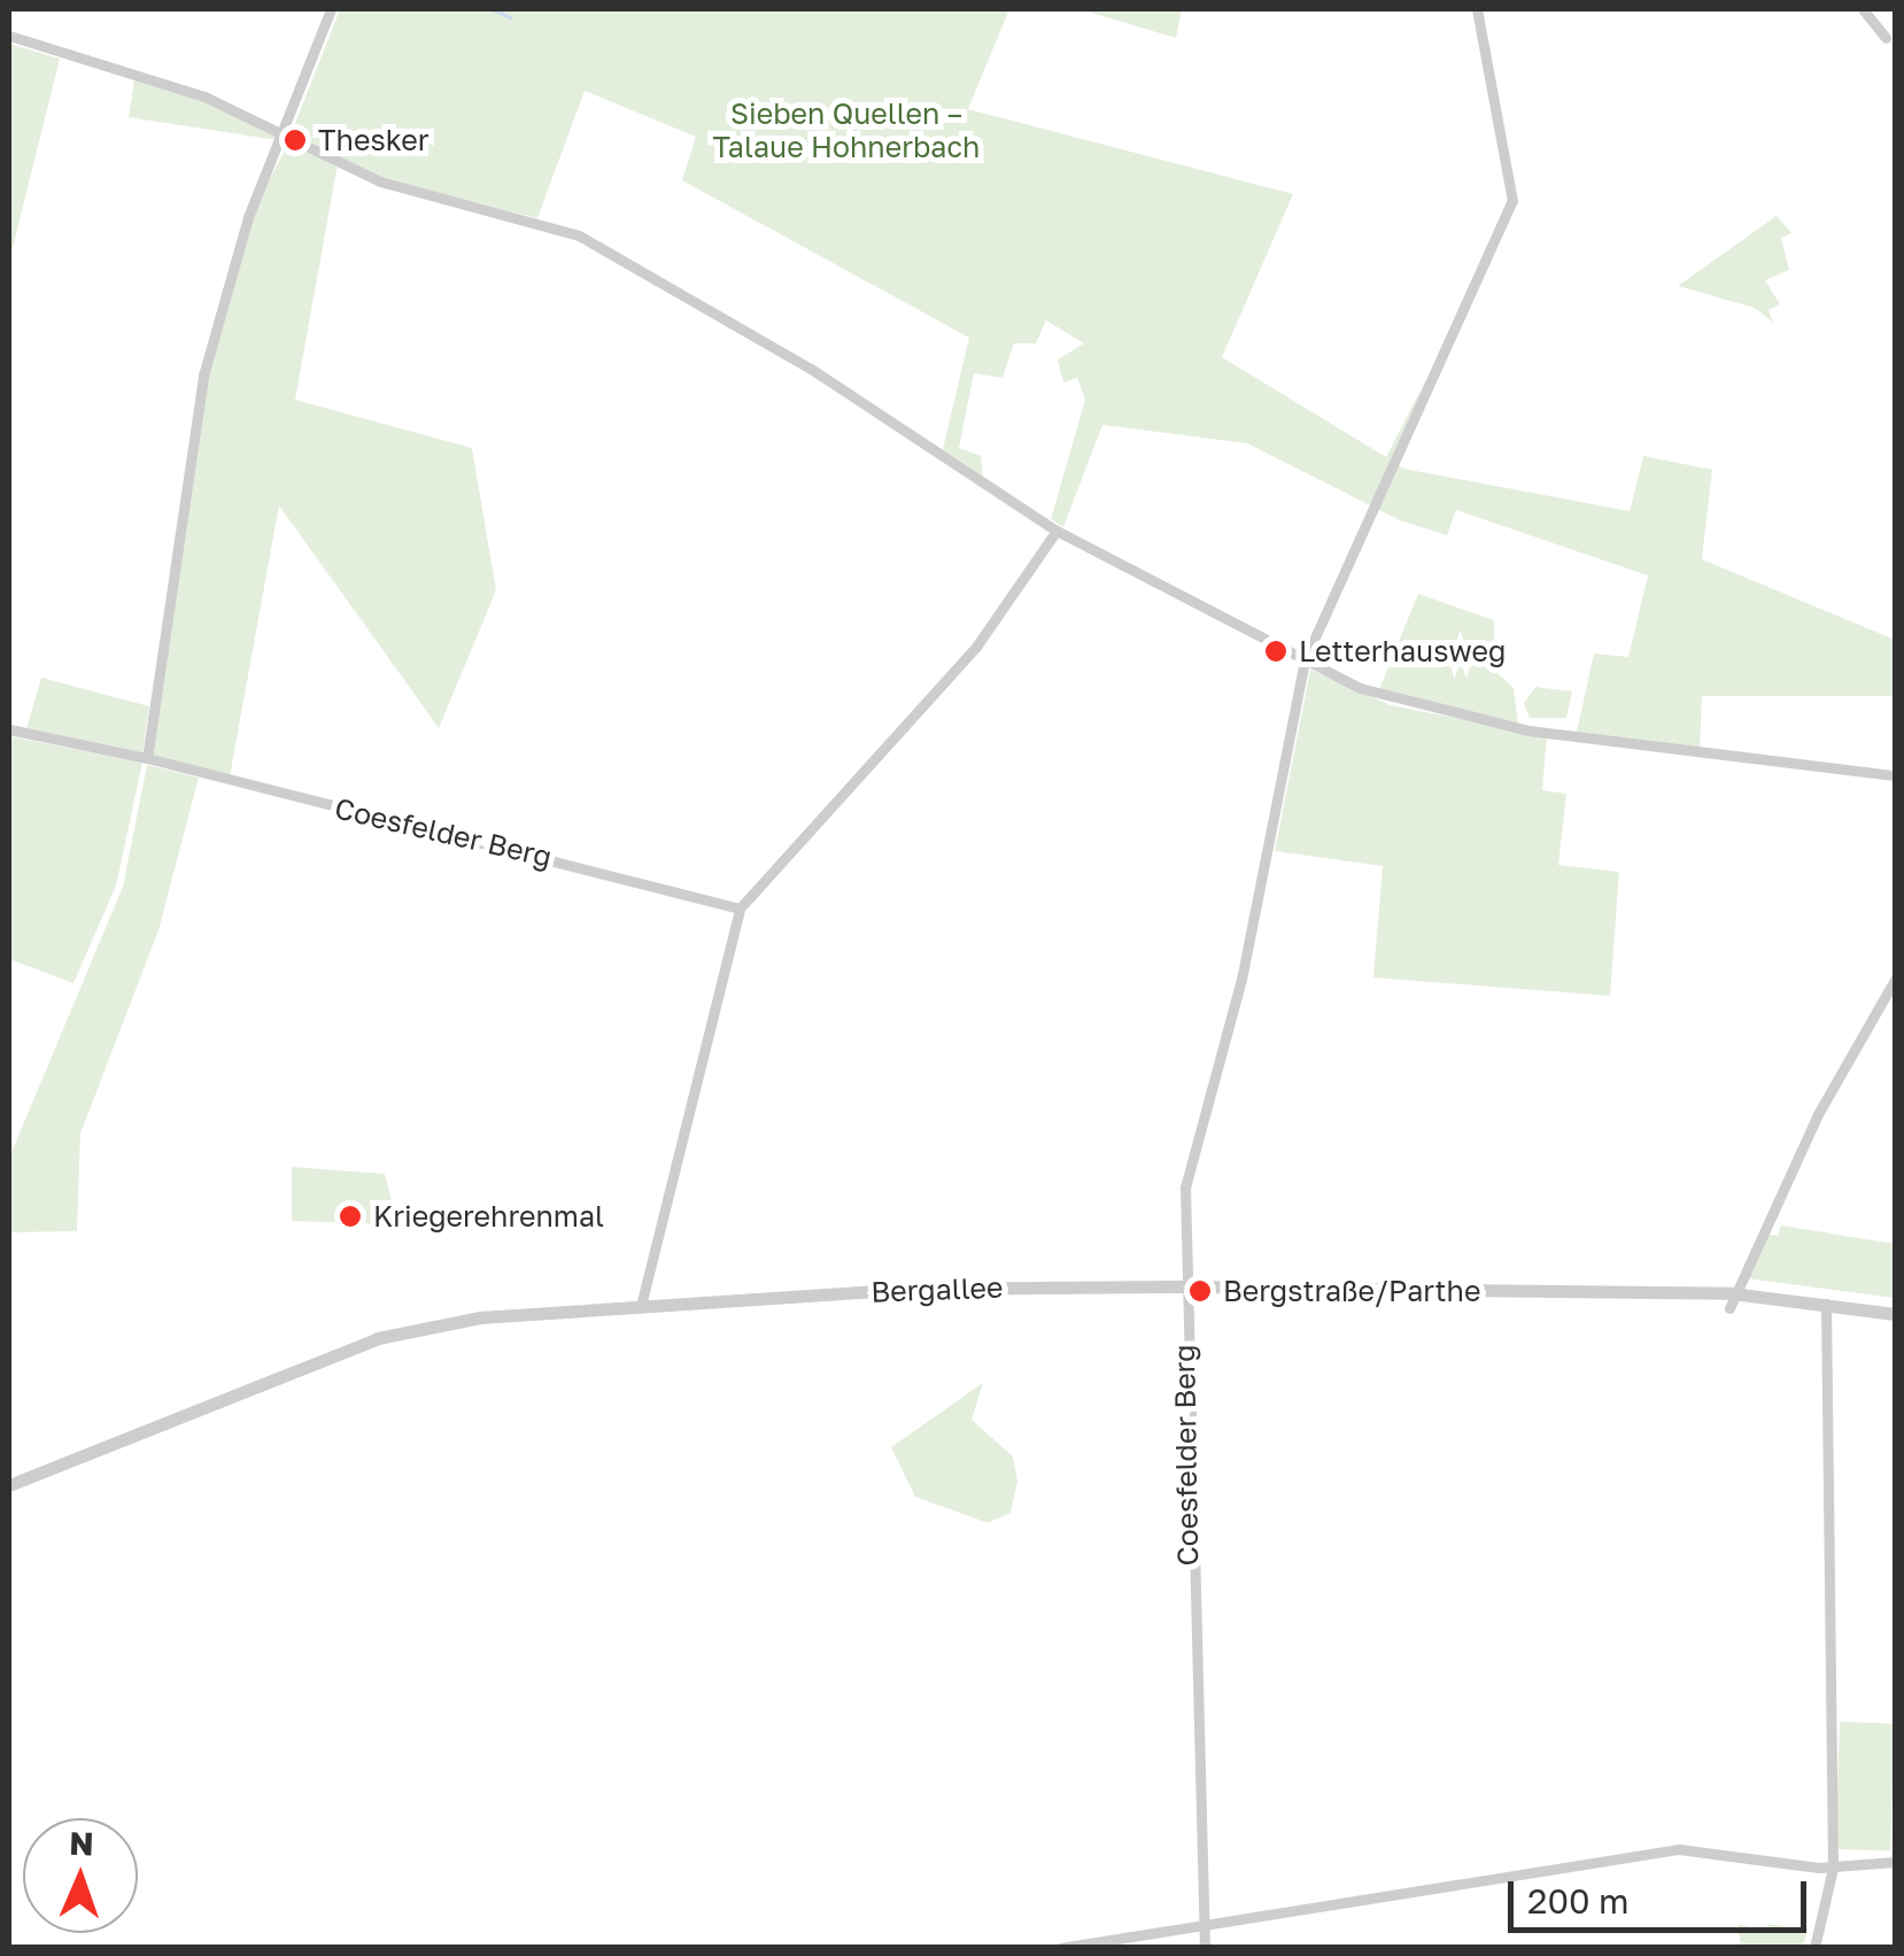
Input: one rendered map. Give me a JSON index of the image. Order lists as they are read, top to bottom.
{
  "streets": {
    "street": ["Coesfelder Berg", "Bergallee"]
  },
  "crossings": [
    ["Coesfelder Berg", "Bergallee"]
  ],
  "parks": ["Sieben Quellen – Talaue Hohnerbach"],
  "places": [
    "Thesker",
    "Letterhausweg",
    "Kriegerehrenmal",
    "Bergstraße/Parthe"
  ],
  "scale_bar": "200 m",
  "north": "top"
}
